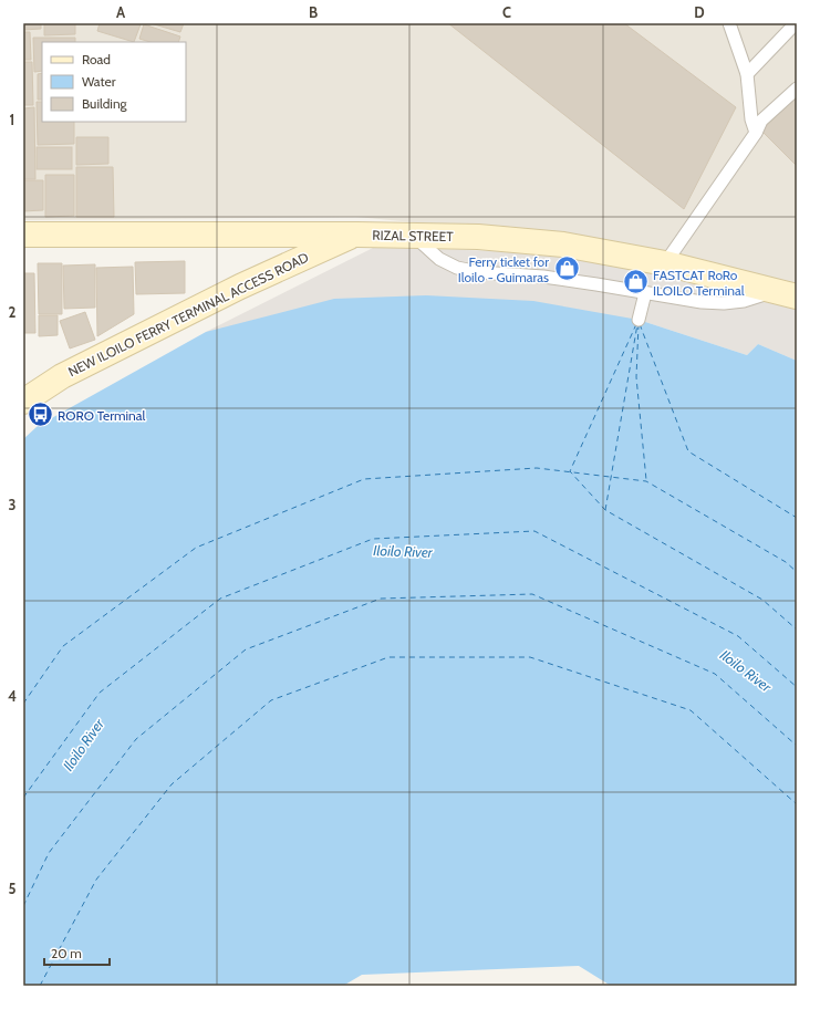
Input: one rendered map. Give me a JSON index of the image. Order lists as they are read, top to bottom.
{
  "streets": {
    "main road": ["RIZAL STREET", "NEW ILOILO FERRY TERMINAL ACCESS ROAD"]
  },
  "crossings": [
    ["RIZAL STREET", "NEW ILOILO FERRY TERMINAL ACCESS ROAD"]
  ],
  "water": ["Iloilo River"],
  "places": {
    "shop": ["Ferry ticket for Iloilo - Guimaras", "FASTCAT RoRo ILOILO Terminal"],
    "bus stop": ["RORO Terminal"]
  },
  "legend": ["Road", "Water", "Building"],
  "scale_bar": "20 m",
  "grid": {
    "columns": [
      "A",
      "B",
      "C",
      "D"
    ],
    "rows": [
      "1",
      "2",
      "3",
      "4",
      "5"
    ]
  }
}
